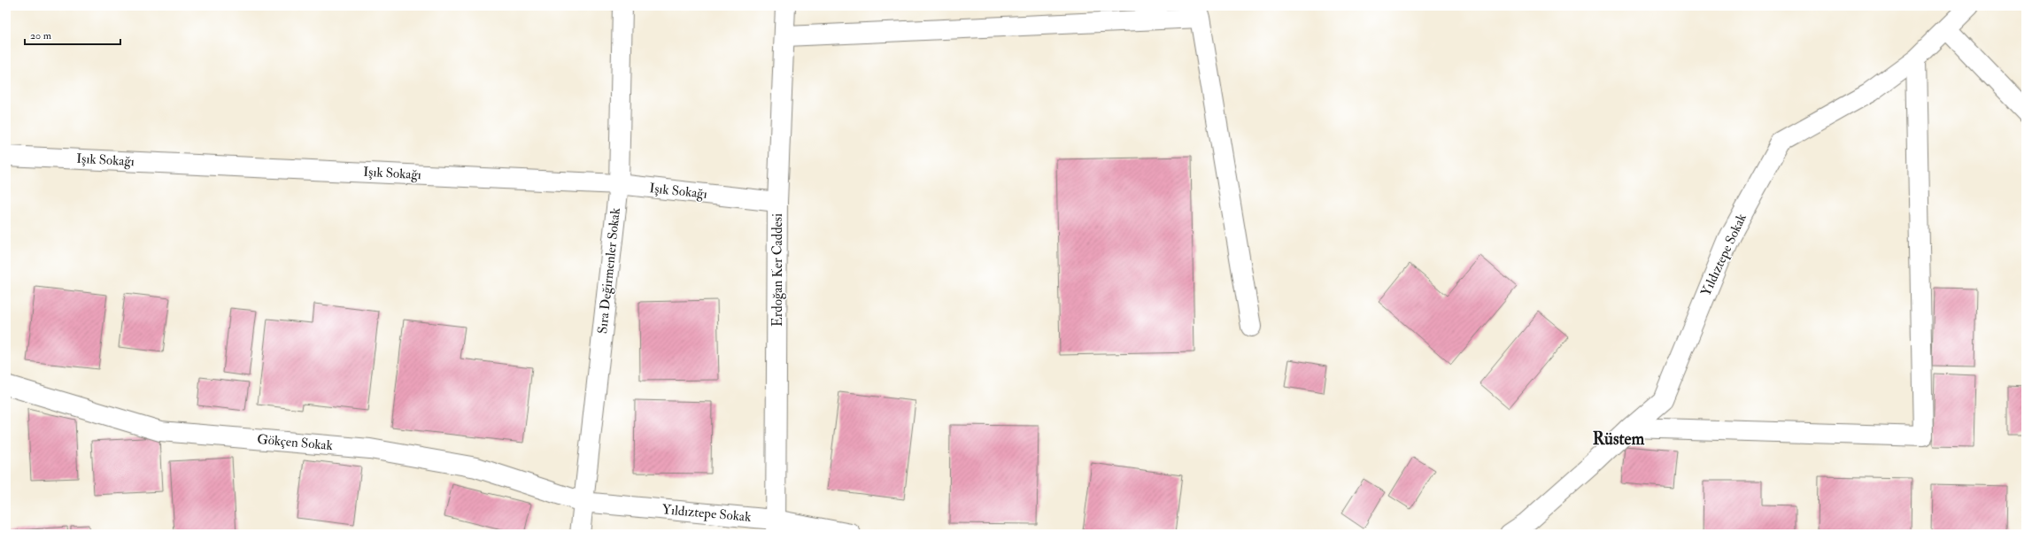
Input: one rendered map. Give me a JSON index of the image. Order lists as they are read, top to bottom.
{
  "streets": {
    "street": [
      "Işık Sokağı",
      "Yıldıztepe Sokak",
      "Erdoğan Ker Caddesi",
      "Sıra Değirmenler Sokak",
      "Gökçen Sokak"
    ]
  },
  "crossings": [
    ["Işık Sokağı", "Erdoğan Ker Caddesi"],
    ["Işık Sokağı", "Sıra Değirmenler Sokak"],
    ["Yıldıztepe Sokak", "Erdoğan Ker Caddesi"],
    ["Yıldıztepe Sokak", "Sıra Değirmenler Sokak"],
    ["Yıldıztepe Sokak", "Gökçen Sokak"],
    ["Sıra Değirmenler Sokak", "Gökçen Sokak"]
  ],
  "districts": ["Rüstem"],
  "scale_bar": "20 m"
}
